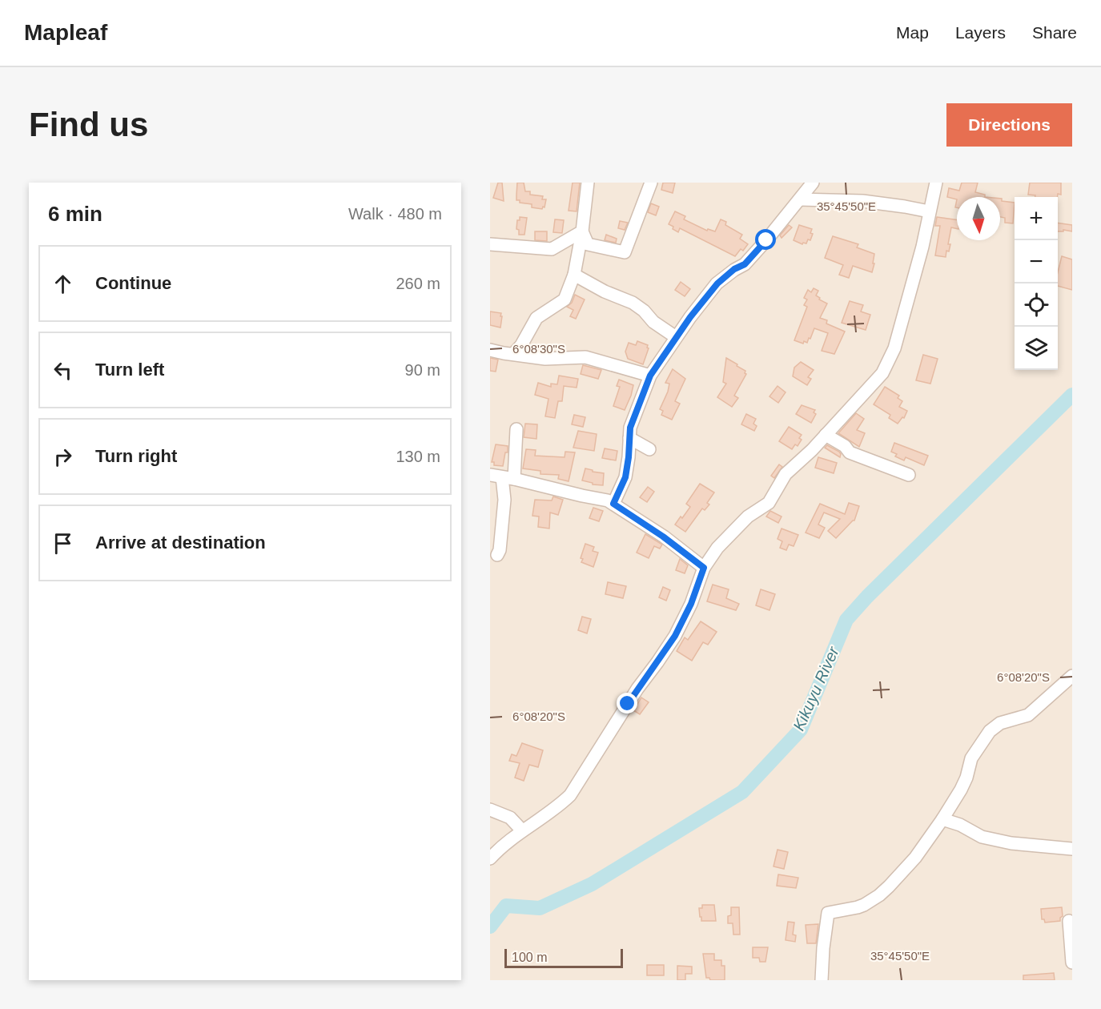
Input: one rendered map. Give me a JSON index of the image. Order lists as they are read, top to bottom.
{
  "water": ["Kikuyu River"],
  "scale_bar": "100 m",
  "north": "bottom",
  "page": {
    "header": "Mapleaf",
    "nav": ["Map", "Layers", "Share"],
    "buttons": "Directions",
    "title": "Find us",
    "heading": ["6 min", "Walk · 480 m"],
    "map_buttons": ["+", "−"],
    "list": [
      ["Continue", "260 m"],
      ["Turn left", "90 m"],
      ["Turn right", "130 m"],
      "Arrive at destination"
    ],
    "scale": "100 m"
  },
  "coordinates": ["35°45'50\"E", "6°08'30\"S", "6°08'20\"S"]
}
